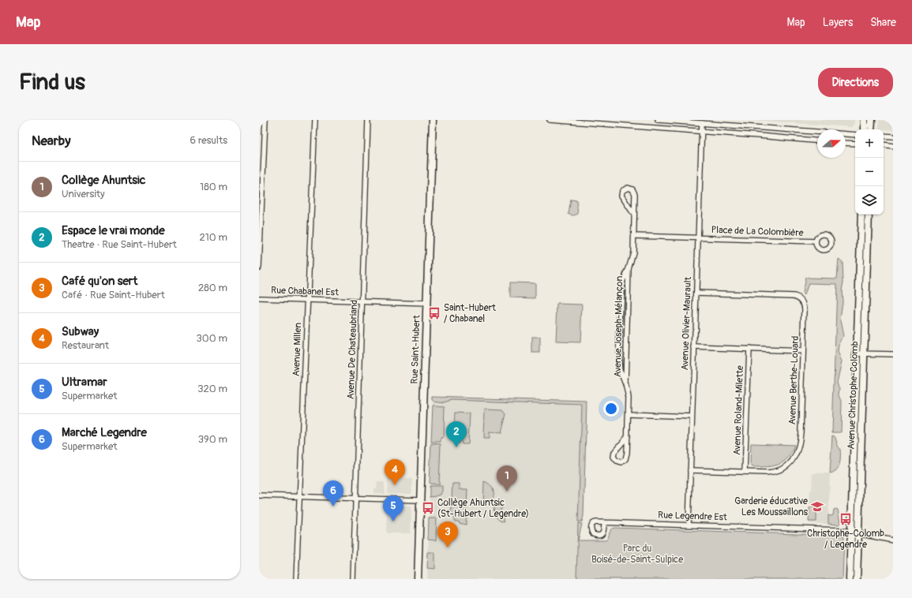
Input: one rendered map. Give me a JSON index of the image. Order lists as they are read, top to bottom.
{
  "streets": {
    "main road": ["Rue Saint-Hubert", "Avenue Christophe-Colomb"],
    "street": [
      "Place de La Colombière",
      "Rue Chabanel Est",
      "Avenue Olivier-Maurault",
      "Avenue Joseph-Mélançon",
      "Avenue Millen",
      "Avenue De Chateaubriand",
      "Avenue Berthe-Louard",
      "Avenue Roland-Milette",
      "Rue Legendre Est"
    ]
  },
  "crossings": [
    ["Place de La Colombière", "Avenue Olivier-Maurault"],
    ["Rue Chabanel Est", "Avenue Millen"],
    ["Rue Chabanel Est", "Avenue De Chateaubriand"],
    ["Rue Chabanel Est", "Rue Saint-Hubert"],
    ["Avenue Olivier-Maurault", "Avenue Berthe-Louard"],
    ["Avenue Olivier-Maurault", "Rue Legendre Est"],
    ["Avenue Berthe-Louard", "Avenue Roland-Milette"],
    ["Avenue Christophe-Colomb", "Rue Legendre Est"]
  ],
  "parks": ["Parc du Boisé-de-Saint-Sulpice"],
  "places": {
    "bus stop": ["Saint-Hubert / Chabanel", "Collège Ahuntsic (St-Hubert / Legendre)", "Christophe-Colomb / Legendre"],
    "school or university": ["Garderie éducative Les Moussaillons"]
  },
  "north": "right",
  "page": {
    "header": "Map",
    "nav": ["Map", "Layers", "Share"],
    "buttons": "Directions",
    "title": "Find us",
    "heading": ["Nearby", "6 results"],
    "map_buttons": ["+", "−"],
    "list": [
      {
        "mark": "1",
        "name": "Collège Ahuntsic",
        "note": "University",
        "value": "180 m"
      },
      {
        "mark": "2",
        "name": "Espace le vrai monde",
        "note": "Theatre · Rue Saint-Hubert",
        "value": "210 m"
      },
      {
        "mark": "3",
        "name": "Café qu'on sert",
        "note": "Café · Rue Saint-Hubert",
        "value": "280 m"
      },
      {
        "mark": "4",
        "name": "Subway",
        "note": "Restaurant",
        "value": "300 m"
      },
      {
        "mark": "5",
        "name": "Ultramar",
        "note": "Supermarket",
        "value": "320 m"
      },
      {
        "mark": "6",
        "name": "Marché Legendre",
        "note": "Supermarket",
        "value": "390 m"
      }
    ],
    "pins": [
      "2",
      "4",
      "1",
      "6",
      "5",
      "3"
    ]
  }
}
